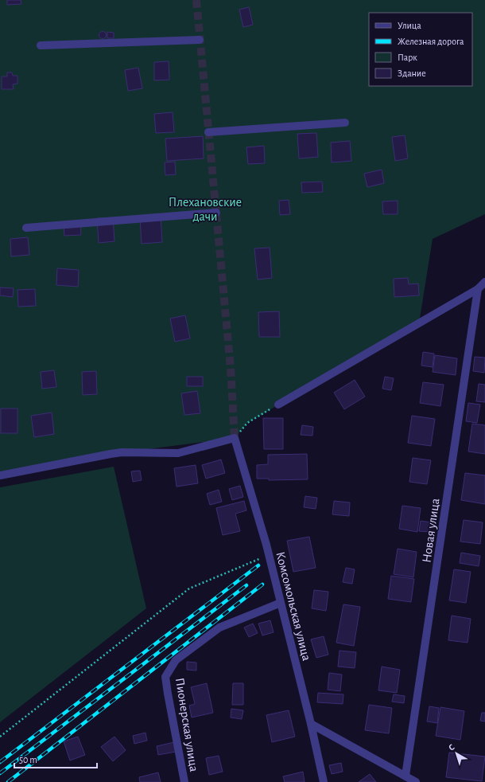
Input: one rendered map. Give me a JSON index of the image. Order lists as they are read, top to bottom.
{
  "streets": {
    "street": ["Новая улица", "Комсомольская улица", "Пионерская улица"]
  },
  "crossings": [
    ["Комсомольская улица", "Пионерская улица"]
  ],
  "parks": ["Плехановские дачи"],
  "legend": [
    "Улица",
    "Железная дорога",
    "Парк",
    "Здание"
  ],
  "scale_bar": "50 m",
  "north": "top left"
}
